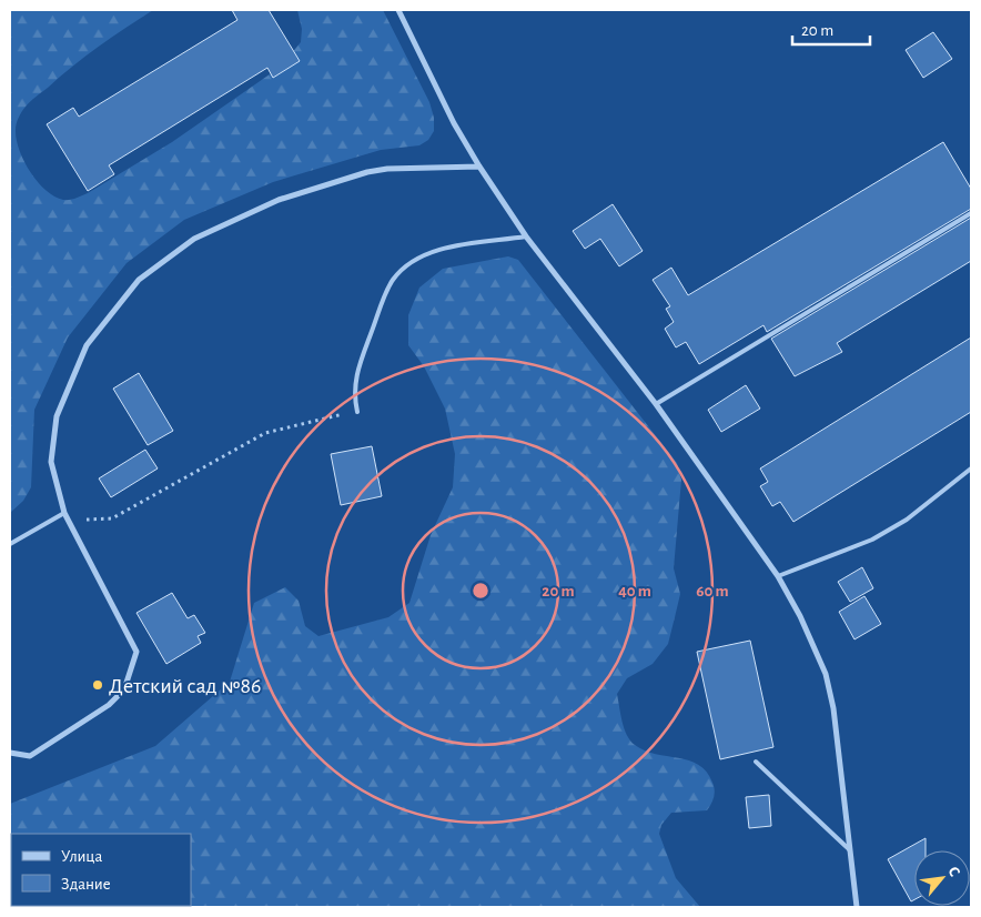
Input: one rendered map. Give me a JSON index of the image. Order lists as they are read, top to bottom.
{
  "places": ["Детский сад №86"],
  "legend": ["Улица", "Здание"],
  "scale_bar": "20 m",
  "north": "top right",
  "rings": ["20 m", "40 m", "60 m"]
}
